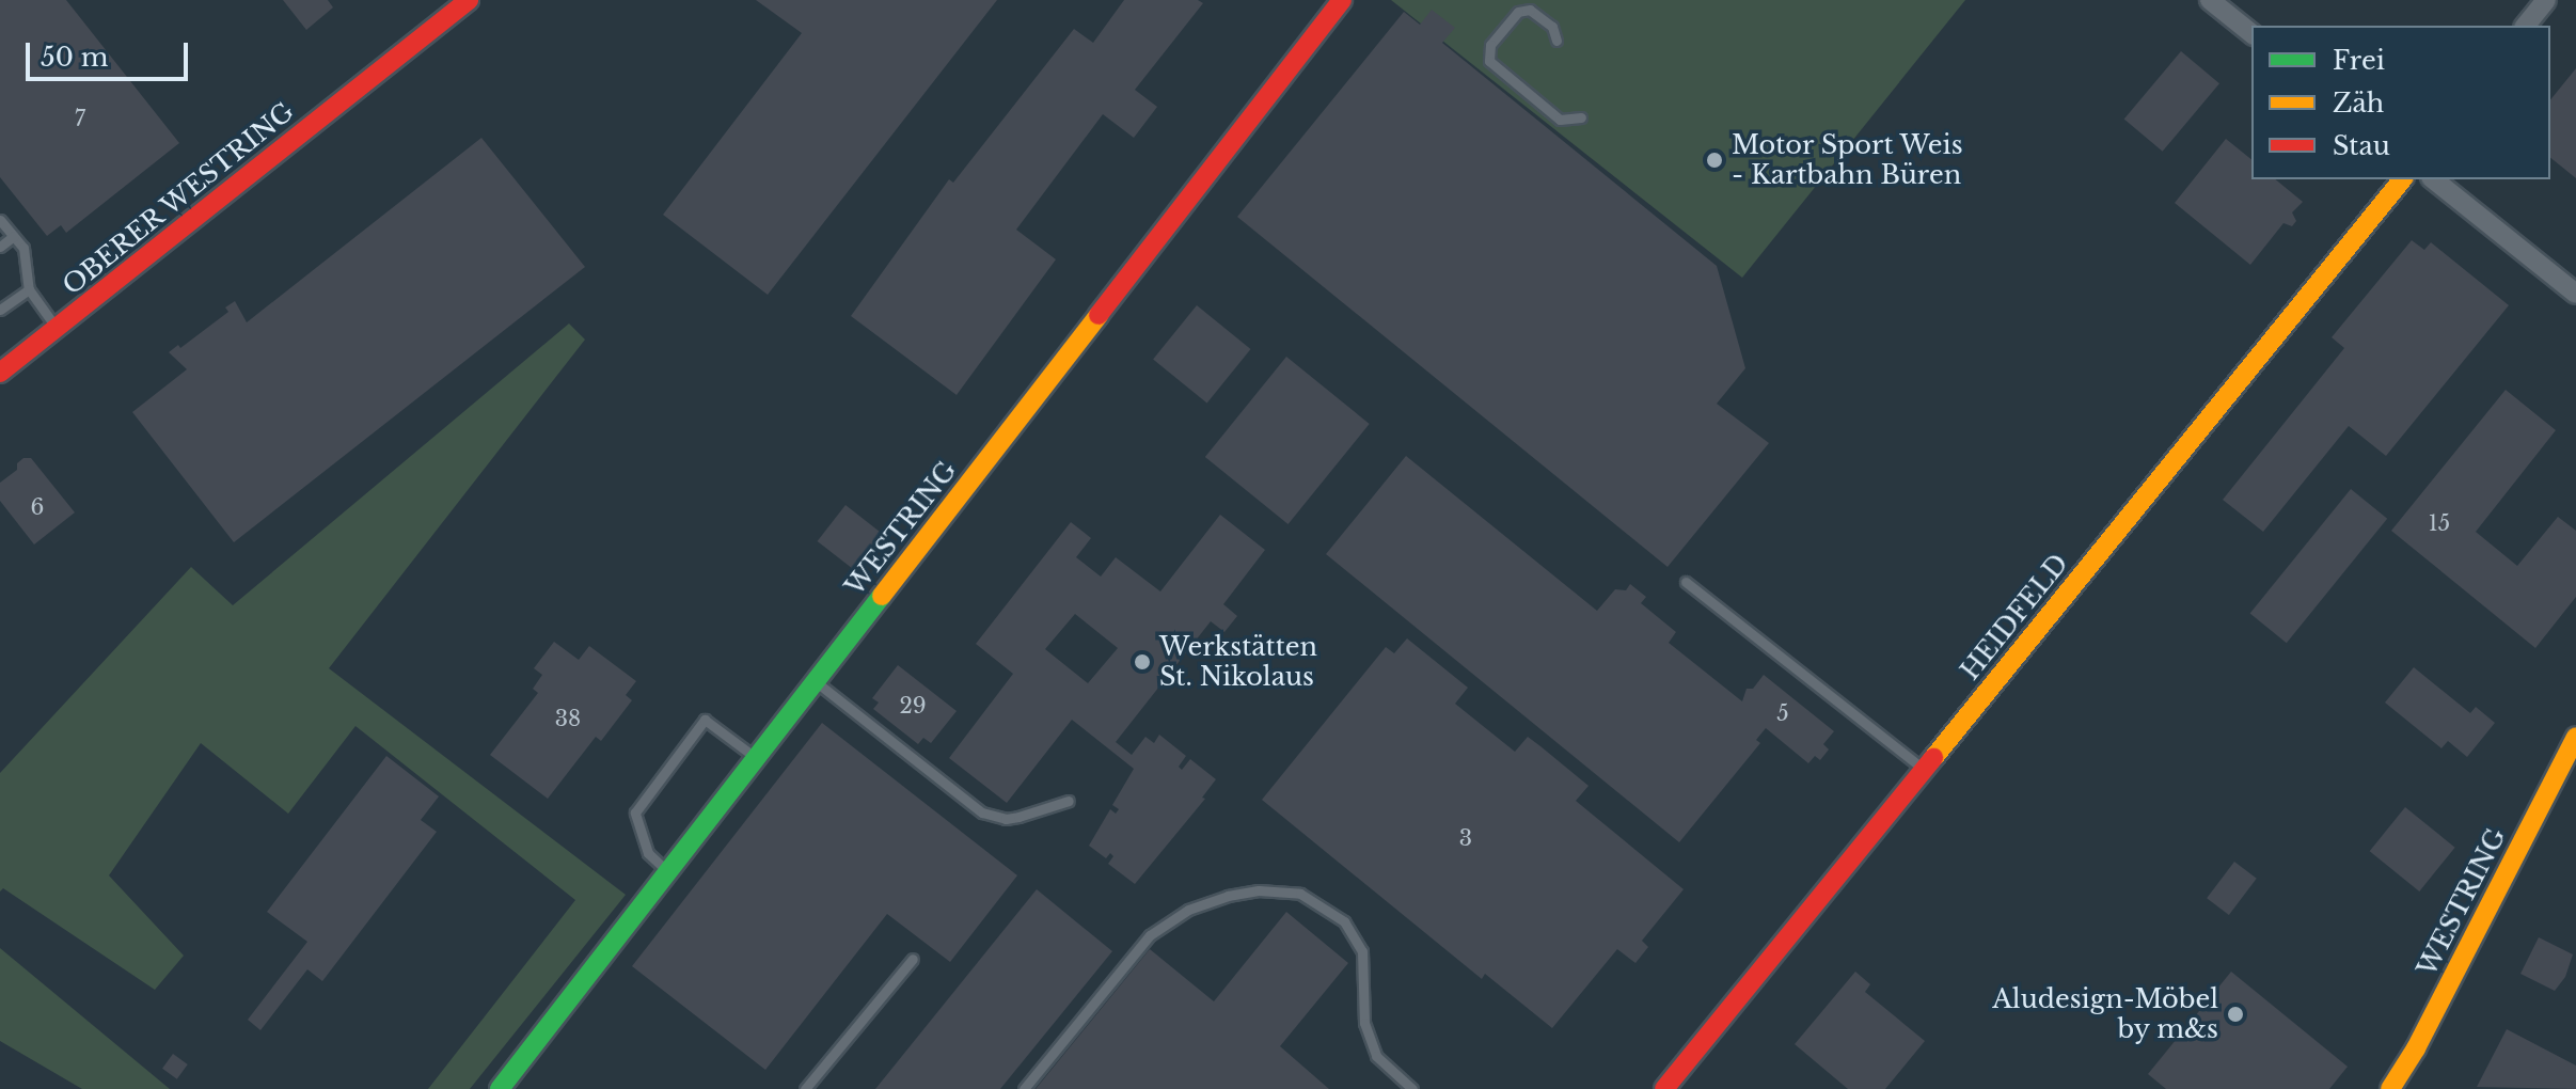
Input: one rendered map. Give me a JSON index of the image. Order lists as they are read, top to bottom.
{
  "streets": {
    "street": ["OBERER WESTRING", "WESTRING", "HEIDFELD"]
  },
  "places": ["Motor Sport Weis - Kartbahn Büren", "Werkstätten St. Nikolaus", "Aludesign-Möbel by m&s"],
  "house_numbers": [
    "7",
    "6",
    "15",
    "29",
    "5",
    "38",
    "3"
  ],
  "legend": ["Frei", "Zäh", "Stau"],
  "scale_bar": "50 m"
}
